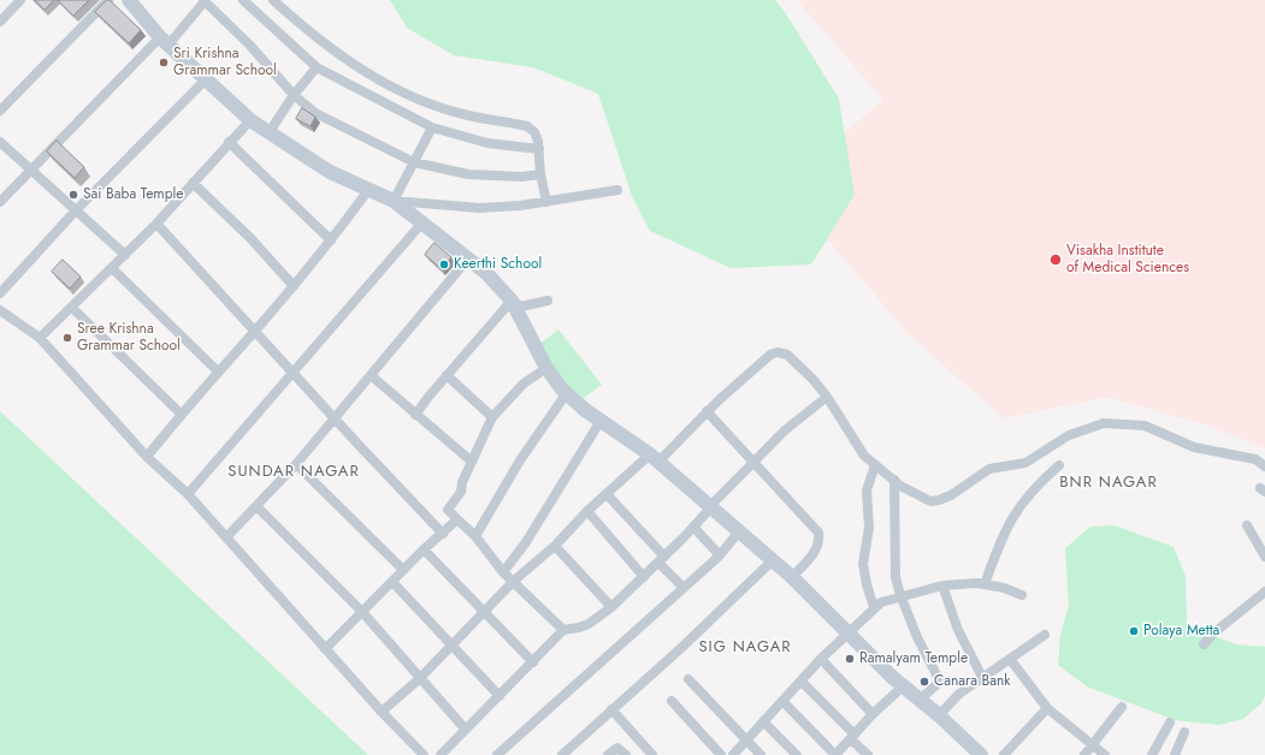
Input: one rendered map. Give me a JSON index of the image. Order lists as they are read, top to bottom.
{
  "districts": ["SUNDAR NAGAR", "BNR NAGAR", "SIG NAGAR"],
  "places": [
    "Sri Krishna Grammar School",
    "Sai Baba Temple",
    "Visakha Institute of Medical Sciences",
    "Keerthi School",
    "Sree Krishna Grammar School",
    "Polaya Metta",
    "Ramalyam Temple",
    "Canara Bank"
  ]
}
